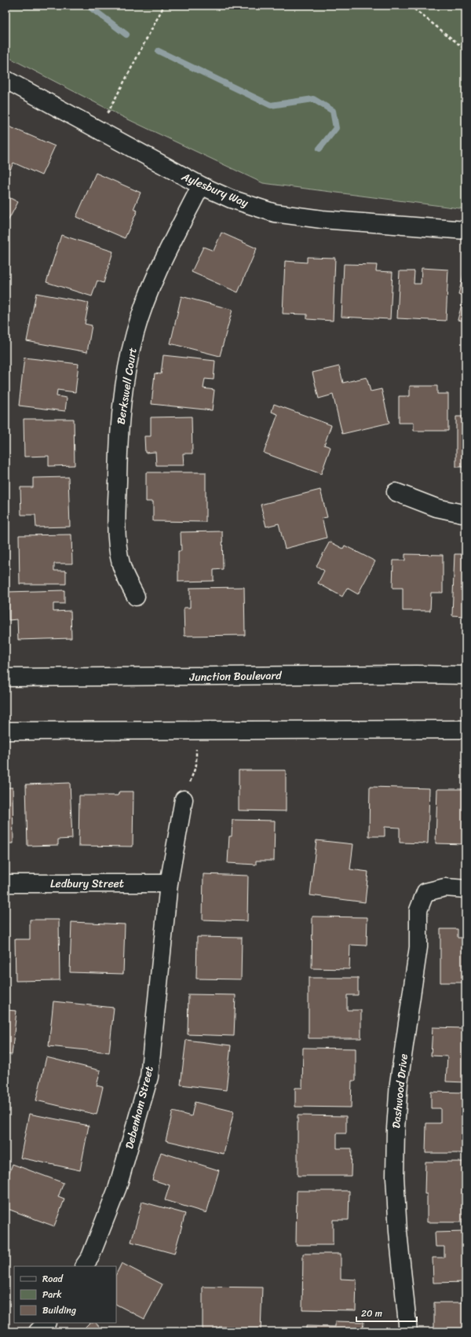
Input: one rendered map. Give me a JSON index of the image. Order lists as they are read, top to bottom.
{
  "streets": {
    "street": [
      "Aylesbury Way",
      "Berkswell Court",
      "Junction Boulevard",
      "Ledbury Street",
      "Dashwood Drive",
      "Debenham Street"
    ]
  },
  "crossings": [
    ["Aylesbury Way", "Berkswell Court"],
    ["Ledbury Street", "Debenham Street"]
  ],
  "legend": ["Road", "Park", "Building"],
  "scale_bar": "20 m"
}
